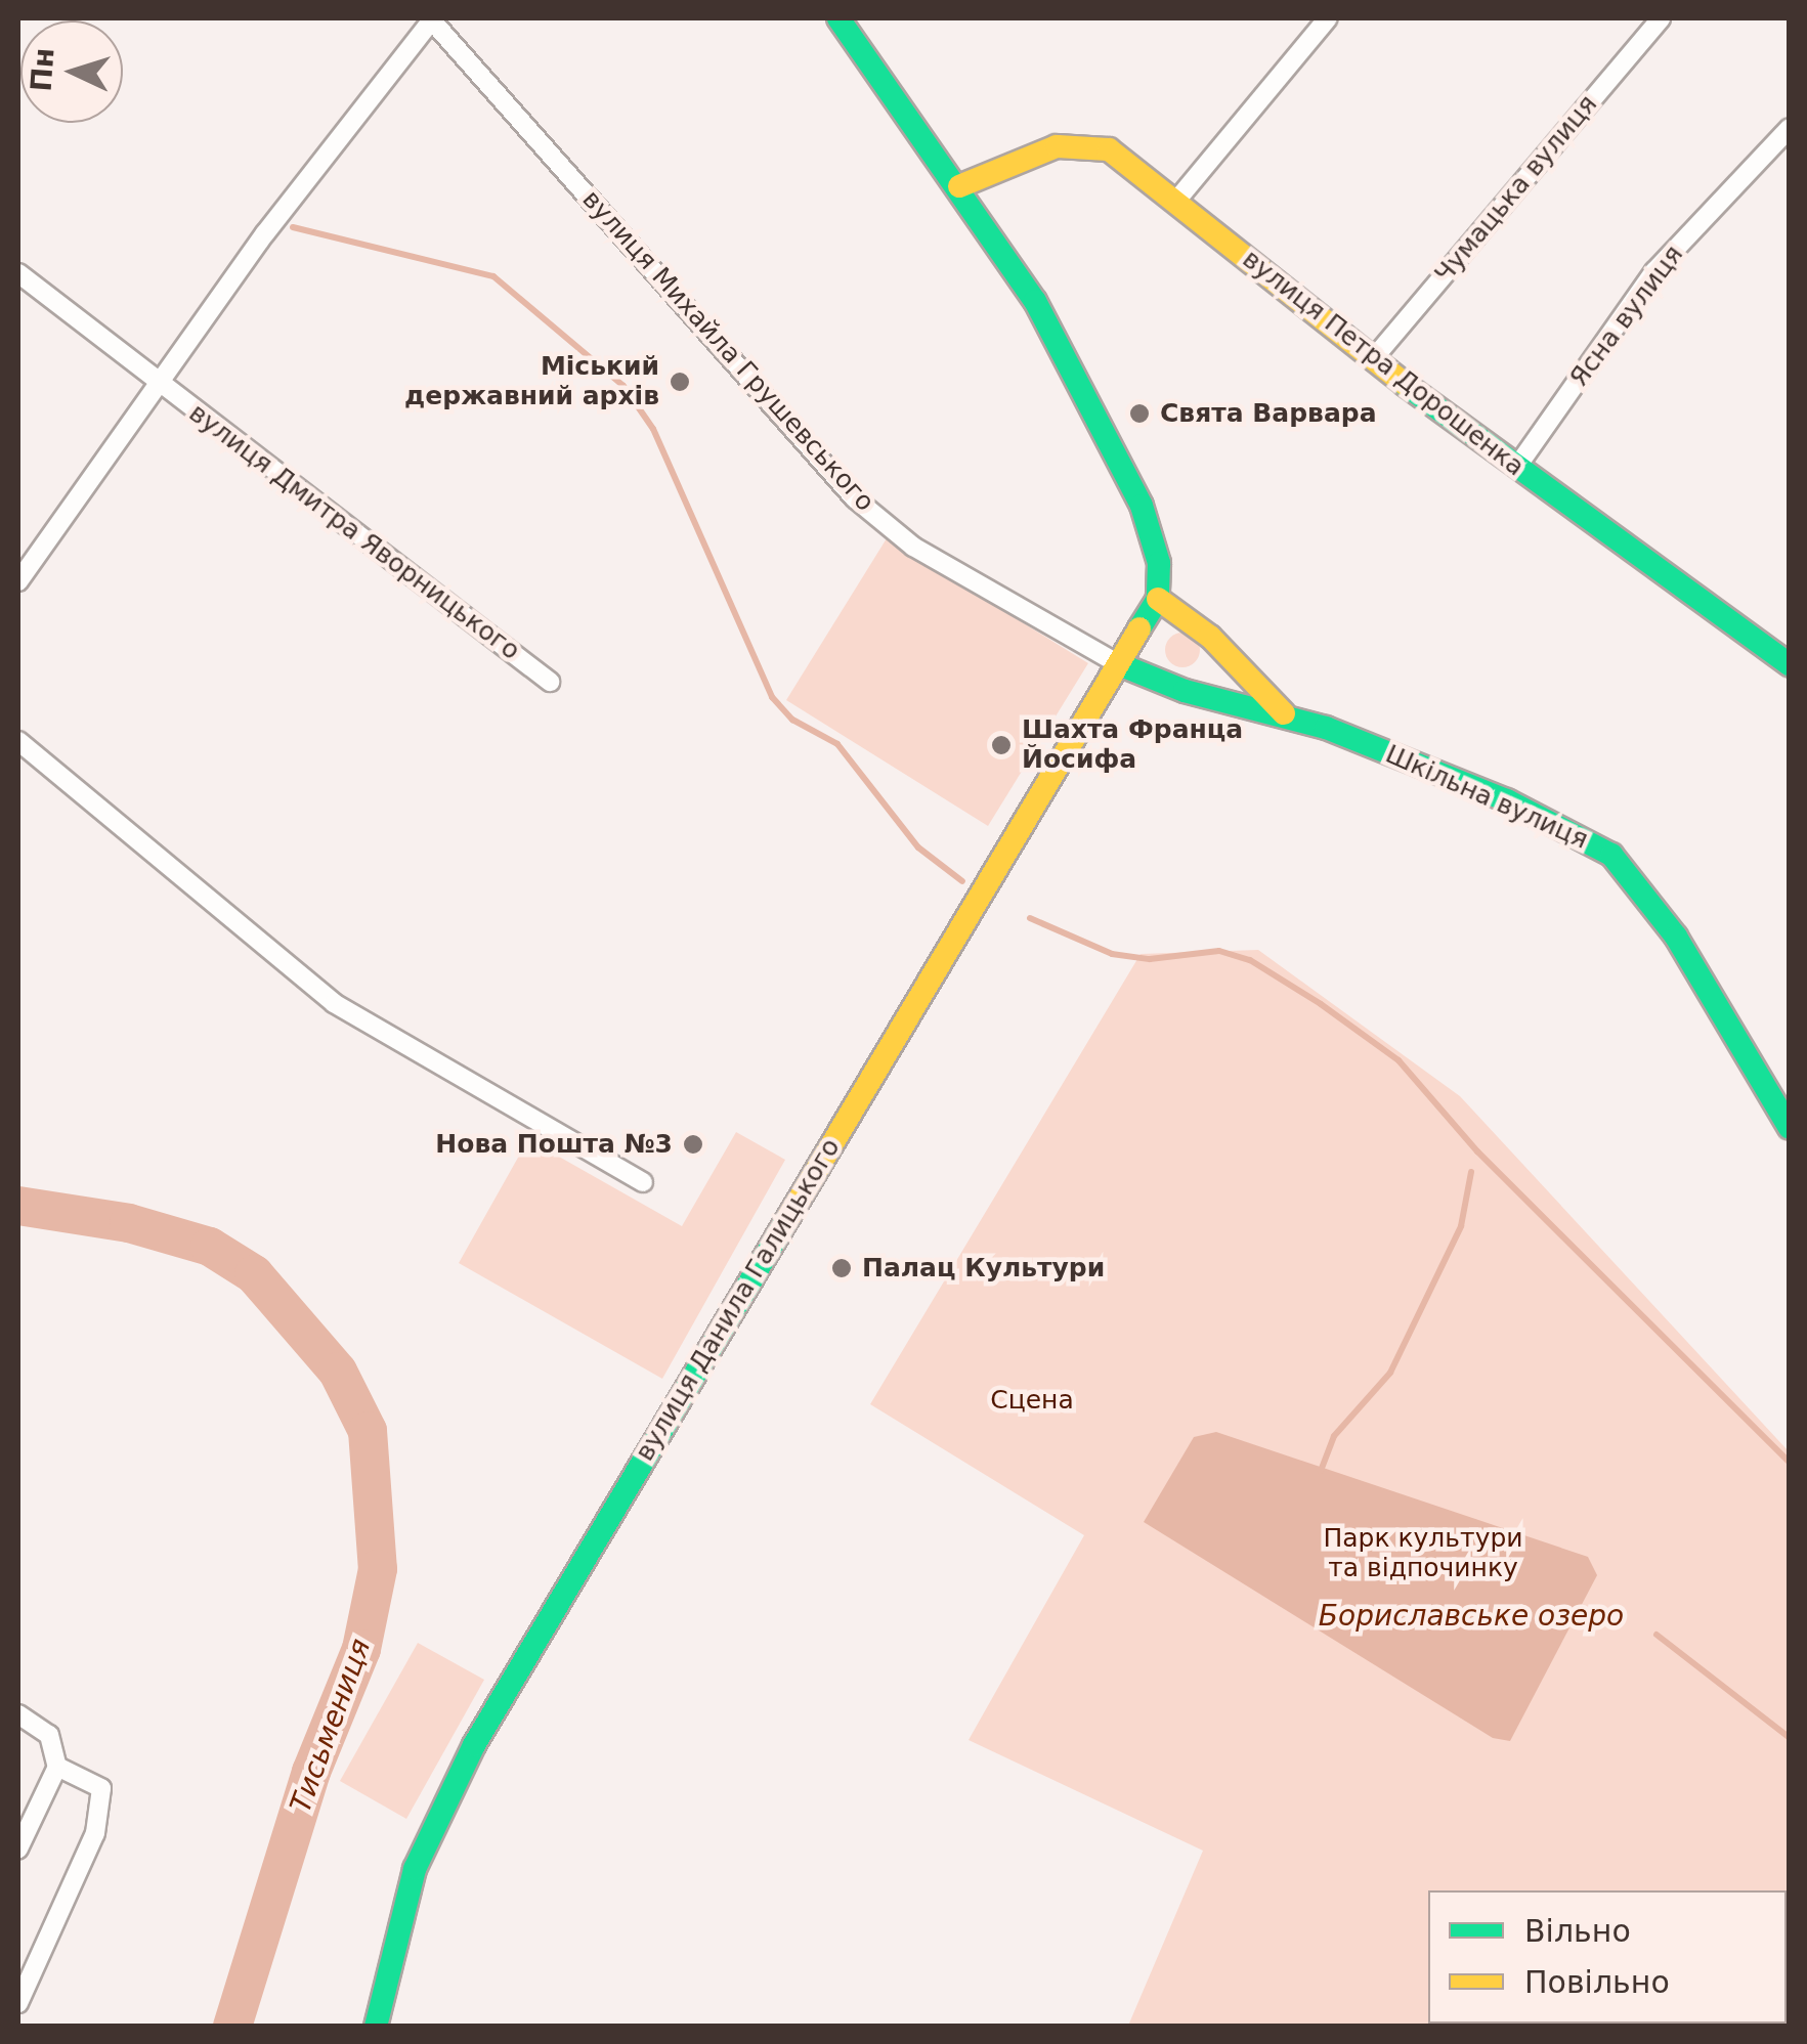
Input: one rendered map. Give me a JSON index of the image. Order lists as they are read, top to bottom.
{
  "streets": {
    "main road": ["вулиця Петра Дорошенка", "Шкільна вулиця", "вулиця Данила Галицького"],
    "street": [
      "Чумацька вулиця",
      "Ясна вулиця",
      "вулиця Михайла Грушевського",
      "вулиця Дмитра Яворницького"
    ]
  },
  "crossings": [
    ["Чумацька вулиця", "вулиця Петра Дорошенка"],
    ["Ясна вулиця", "вулиця Петра Дорошенка"],
    ["вулиця Михайла Грушевського", "Шкільна вулиця"],
    ["вулиця Михайла Грушевського", "вулиця Данила Галицького"],
    ["Шкільна вулиця", "вулиця Данила Галицького"]
  ],
  "water": ["Бориславське озеро", "Тисьмениця"],
  "parks": ["Сцена", "Парк культури та відпочинку"],
  "places": [
    "Міський державний архів",
    "Свята Варвара",
    "Шахта Франца Йосифа",
    "Нова Пошта №3",
    "Палац Культури"
  ],
  "legend": ["Вільно", "Повільно"],
  "north": "left"
}
